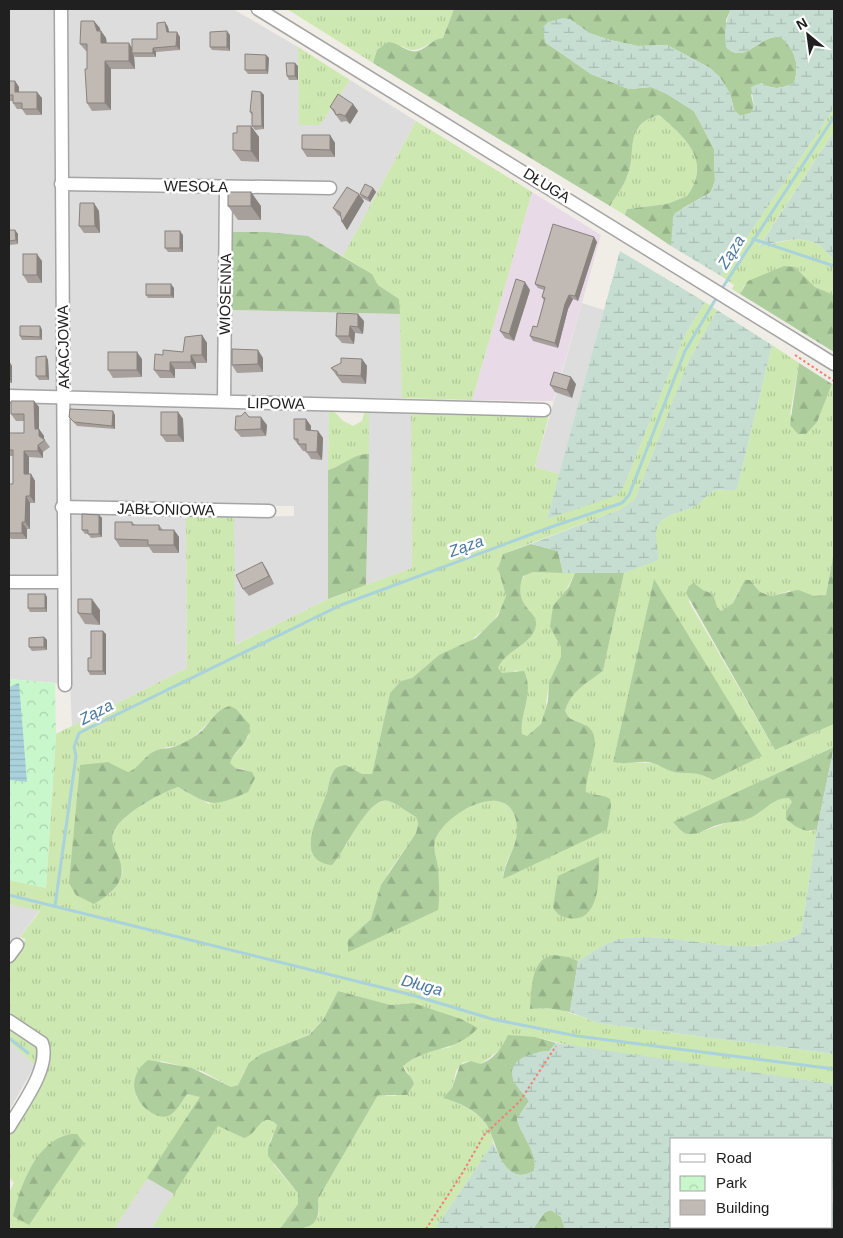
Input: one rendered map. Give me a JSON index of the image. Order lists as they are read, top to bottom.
{
  "streets": {
    "street": [
      "DŁUGA",
      "WESOŁA",
      "WIOSENNA",
      "AKACJOWA",
      "LIPOWA",
      "JABŁONIOWA"
    ]
  },
  "crossings": [
    ["WESOŁA", "WIOSENNA"],
    ["WESOŁA", "AKACJOWA"],
    ["WIOSENNA", "LIPOWA"],
    ["AKACJOWA", "LIPOWA"],
    ["AKACJOWA", "JABŁONIOWA"]
  ],
  "water": ["Ząza", "Długa"],
  "legend": ["Road", "Park", "Building"],
  "north": "top left"
}
